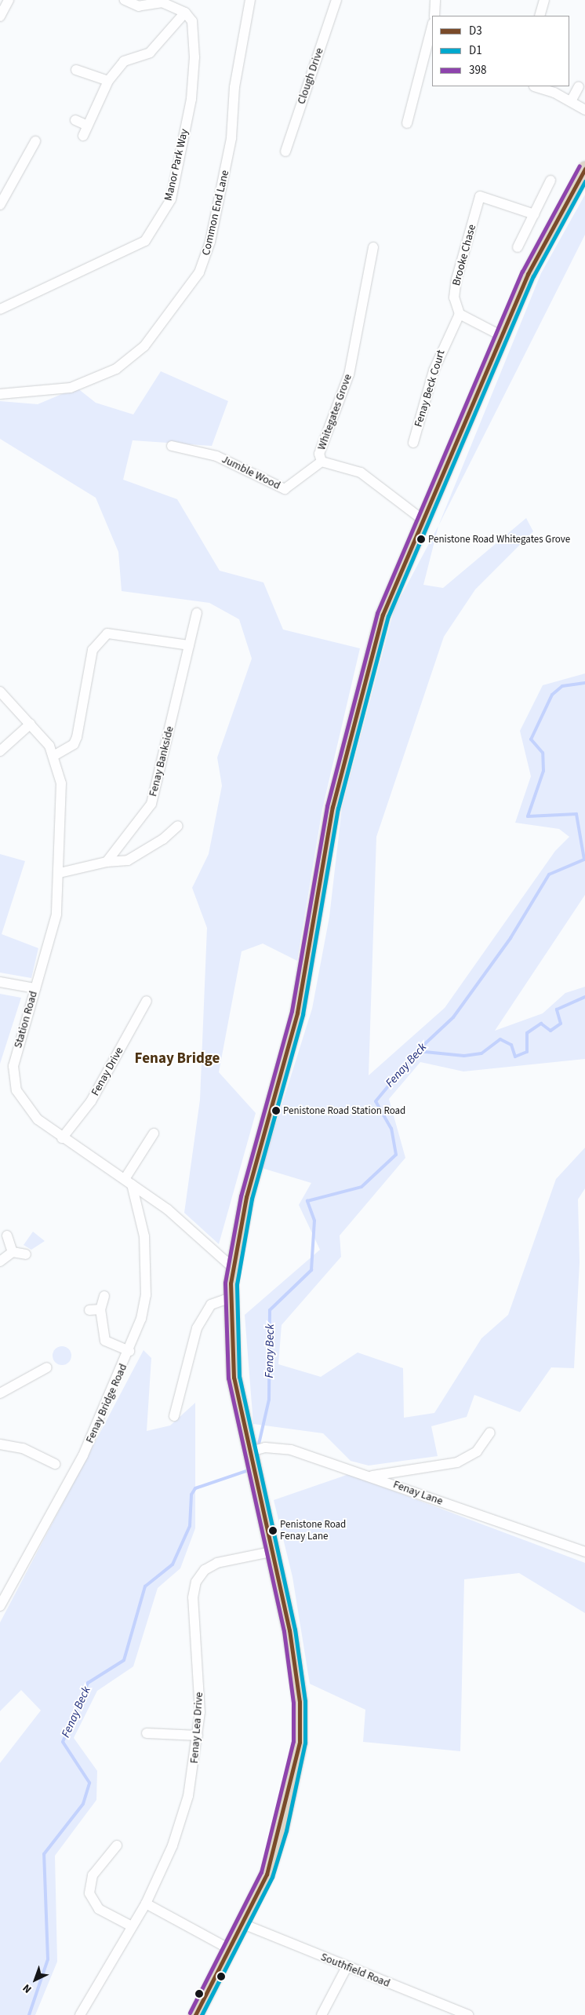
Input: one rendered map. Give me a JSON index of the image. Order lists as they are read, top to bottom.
{
  "streets": {
    "street": [
      "Clough Drive",
      "Manor Park Way",
      "Common End Lane",
      "Brooke Chase",
      "Fenay Beck Court",
      "Whitegates Grove",
      "Jumble Wood",
      "Fenay Bankside",
      "Station Road",
      "Fenay Drive",
      "Fenay Bridge Road",
      "Fenay Lane",
      "Fenay Lea Drive",
      "Southfield Road"
    ]
  },
  "crossings": [
    ["Brooke Chase", "Fenay Beck Court"],
    ["Whitegates Grove", "Jumble Wood"],
    ["Station Road", "Fenay Drive"],
    ["Station Road", "Fenay Bridge Road"]
  ],
  "districts": ["Fenay Bridge"],
  "water": ["Fenay Beck"],
  "places": ["Penistone Road Whitegates Grove", "Penistone Road Station Road", "Penistone Road Fenay Lane"],
  "lines": ["transit line 398", "transit line D3", "transit line D1"],
  "legend": ["D3", "D1", "398"],
  "north": "bottom left"
}
